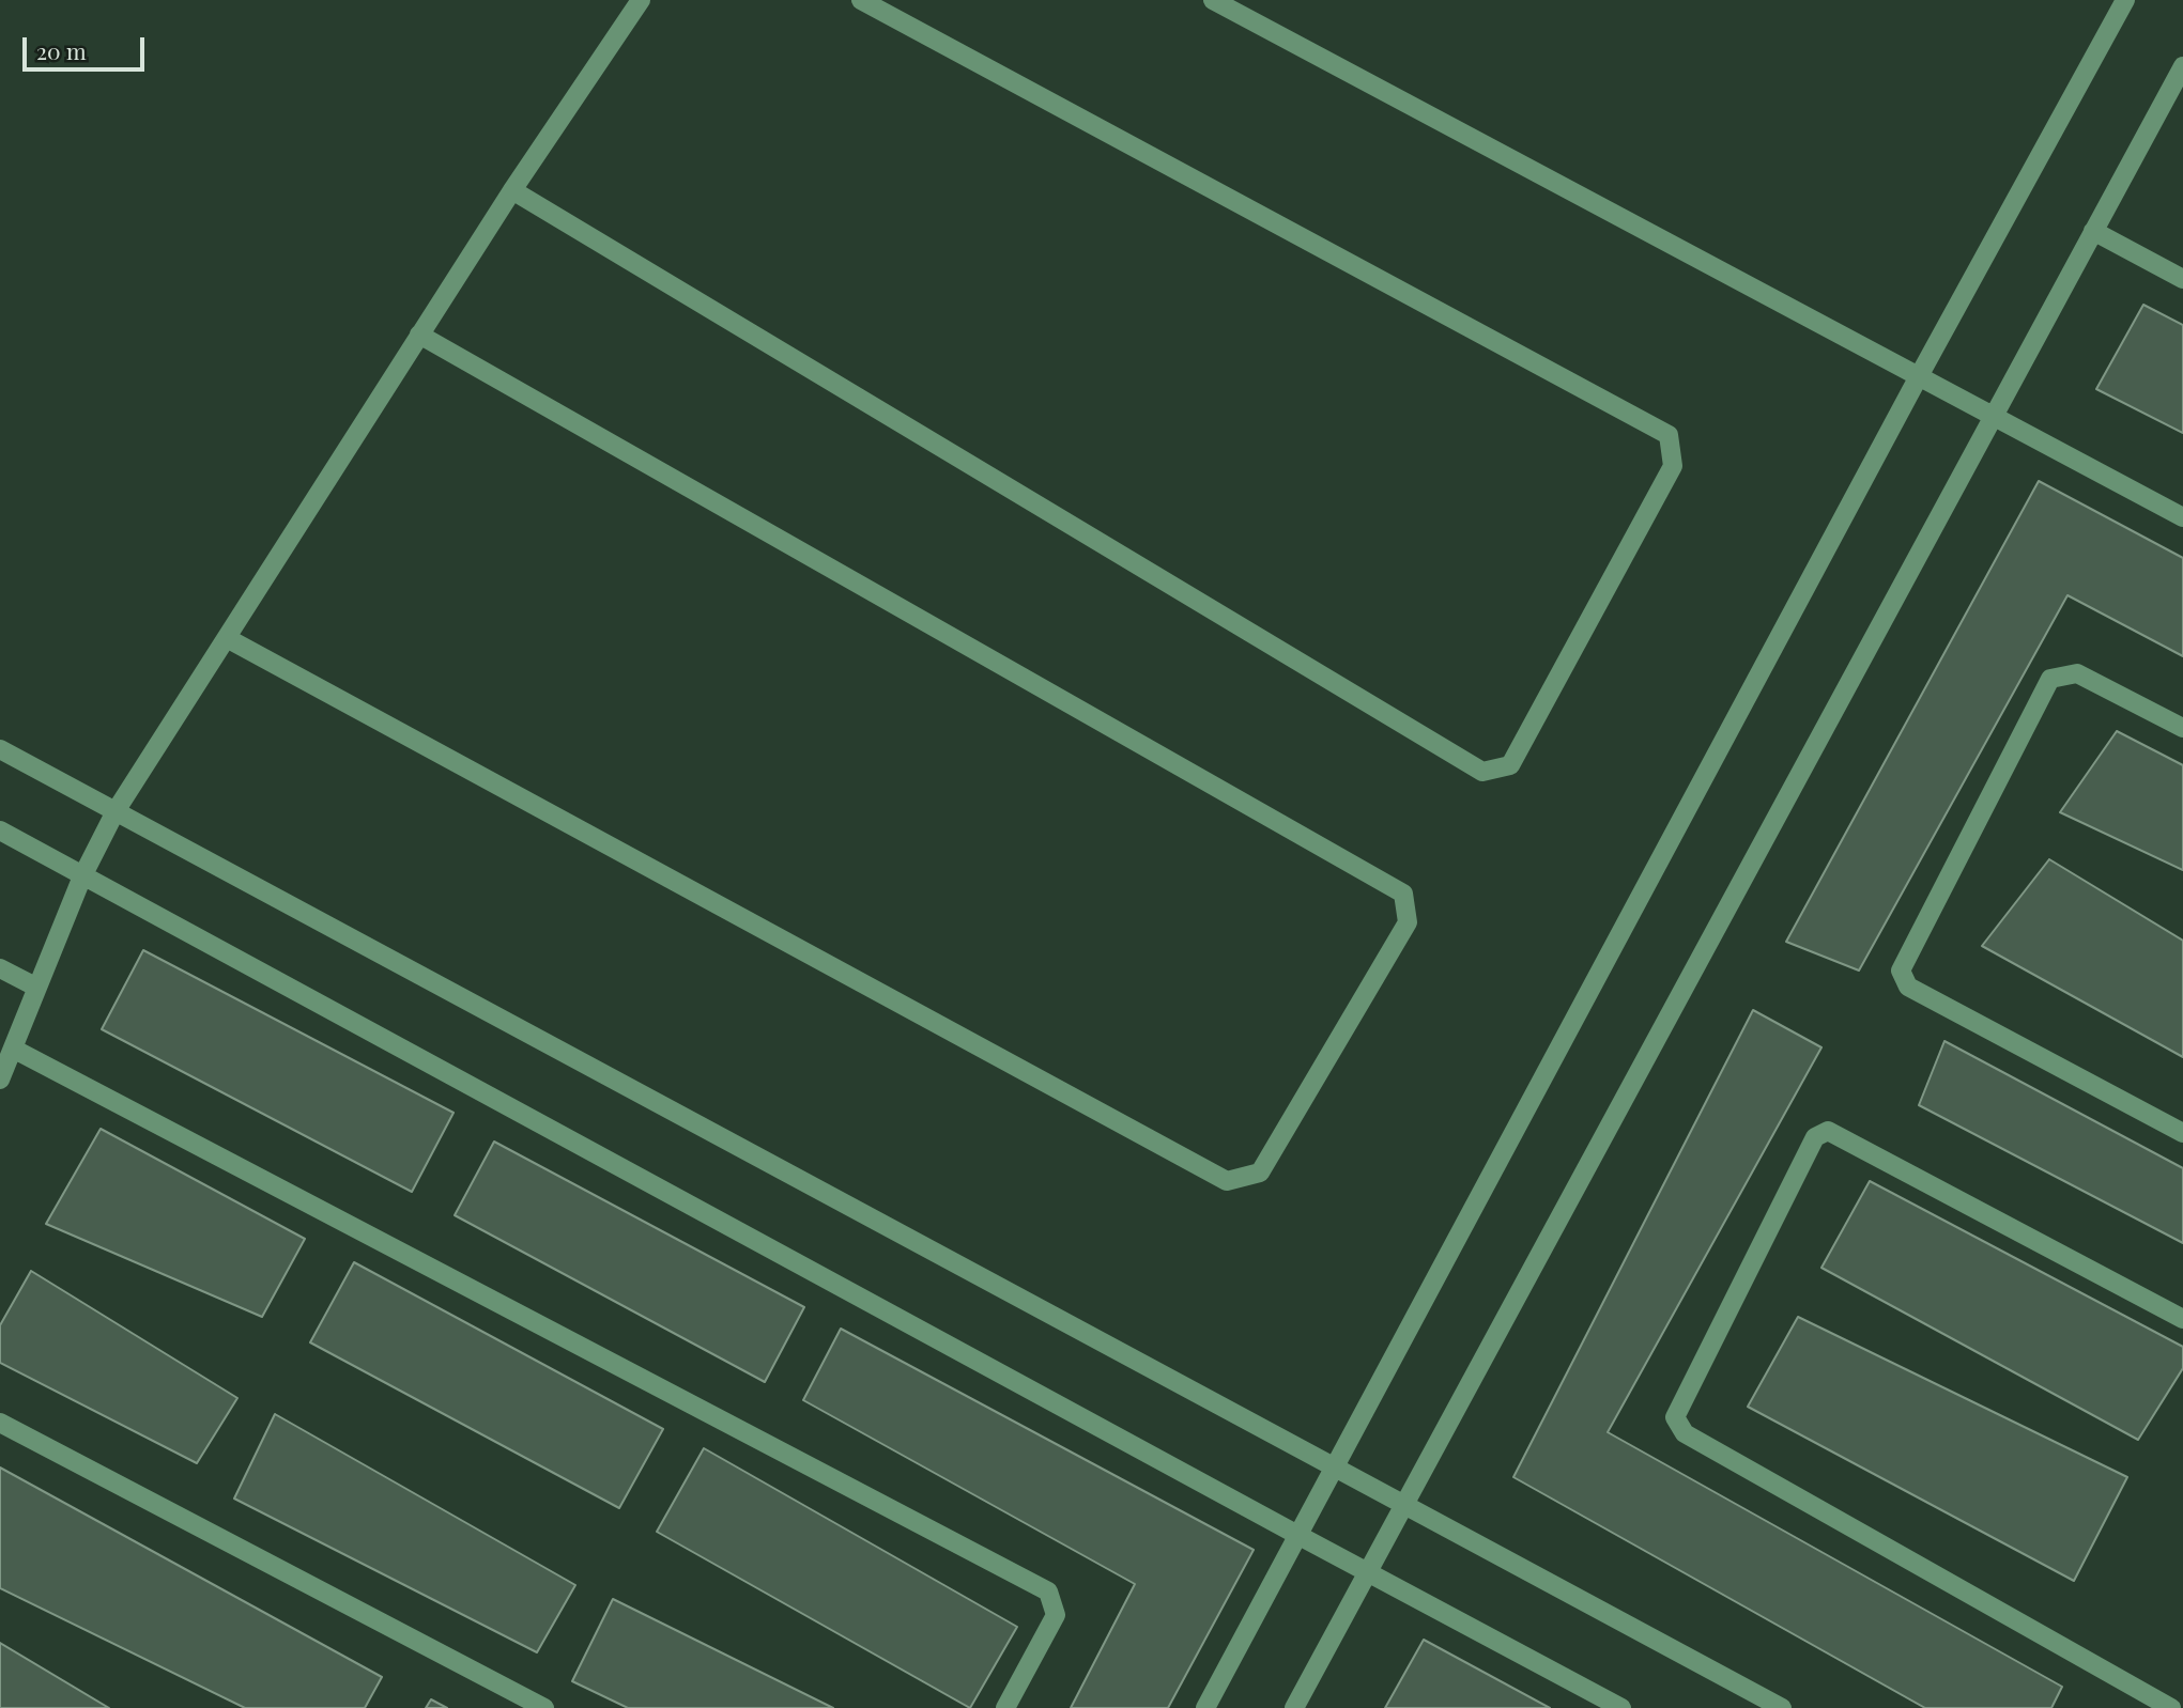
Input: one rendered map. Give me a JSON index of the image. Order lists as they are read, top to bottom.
{
  "scale_bar": "20 m"
}
